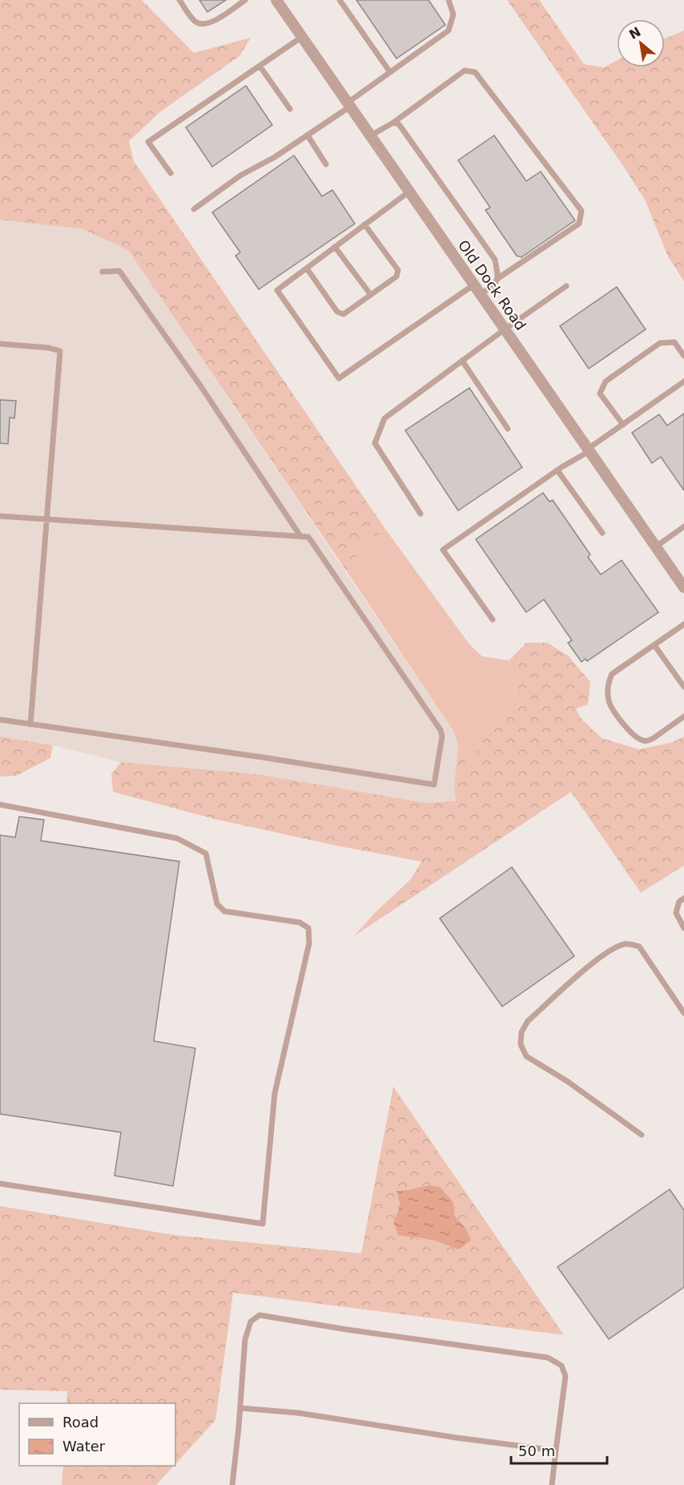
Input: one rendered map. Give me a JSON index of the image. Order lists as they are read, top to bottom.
{
  "streets": {
    "street": ["Old Dock Road"]
  },
  "legend": ["Road", "Water"],
  "scale_bar": "50 m",
  "north": "top left"
}
